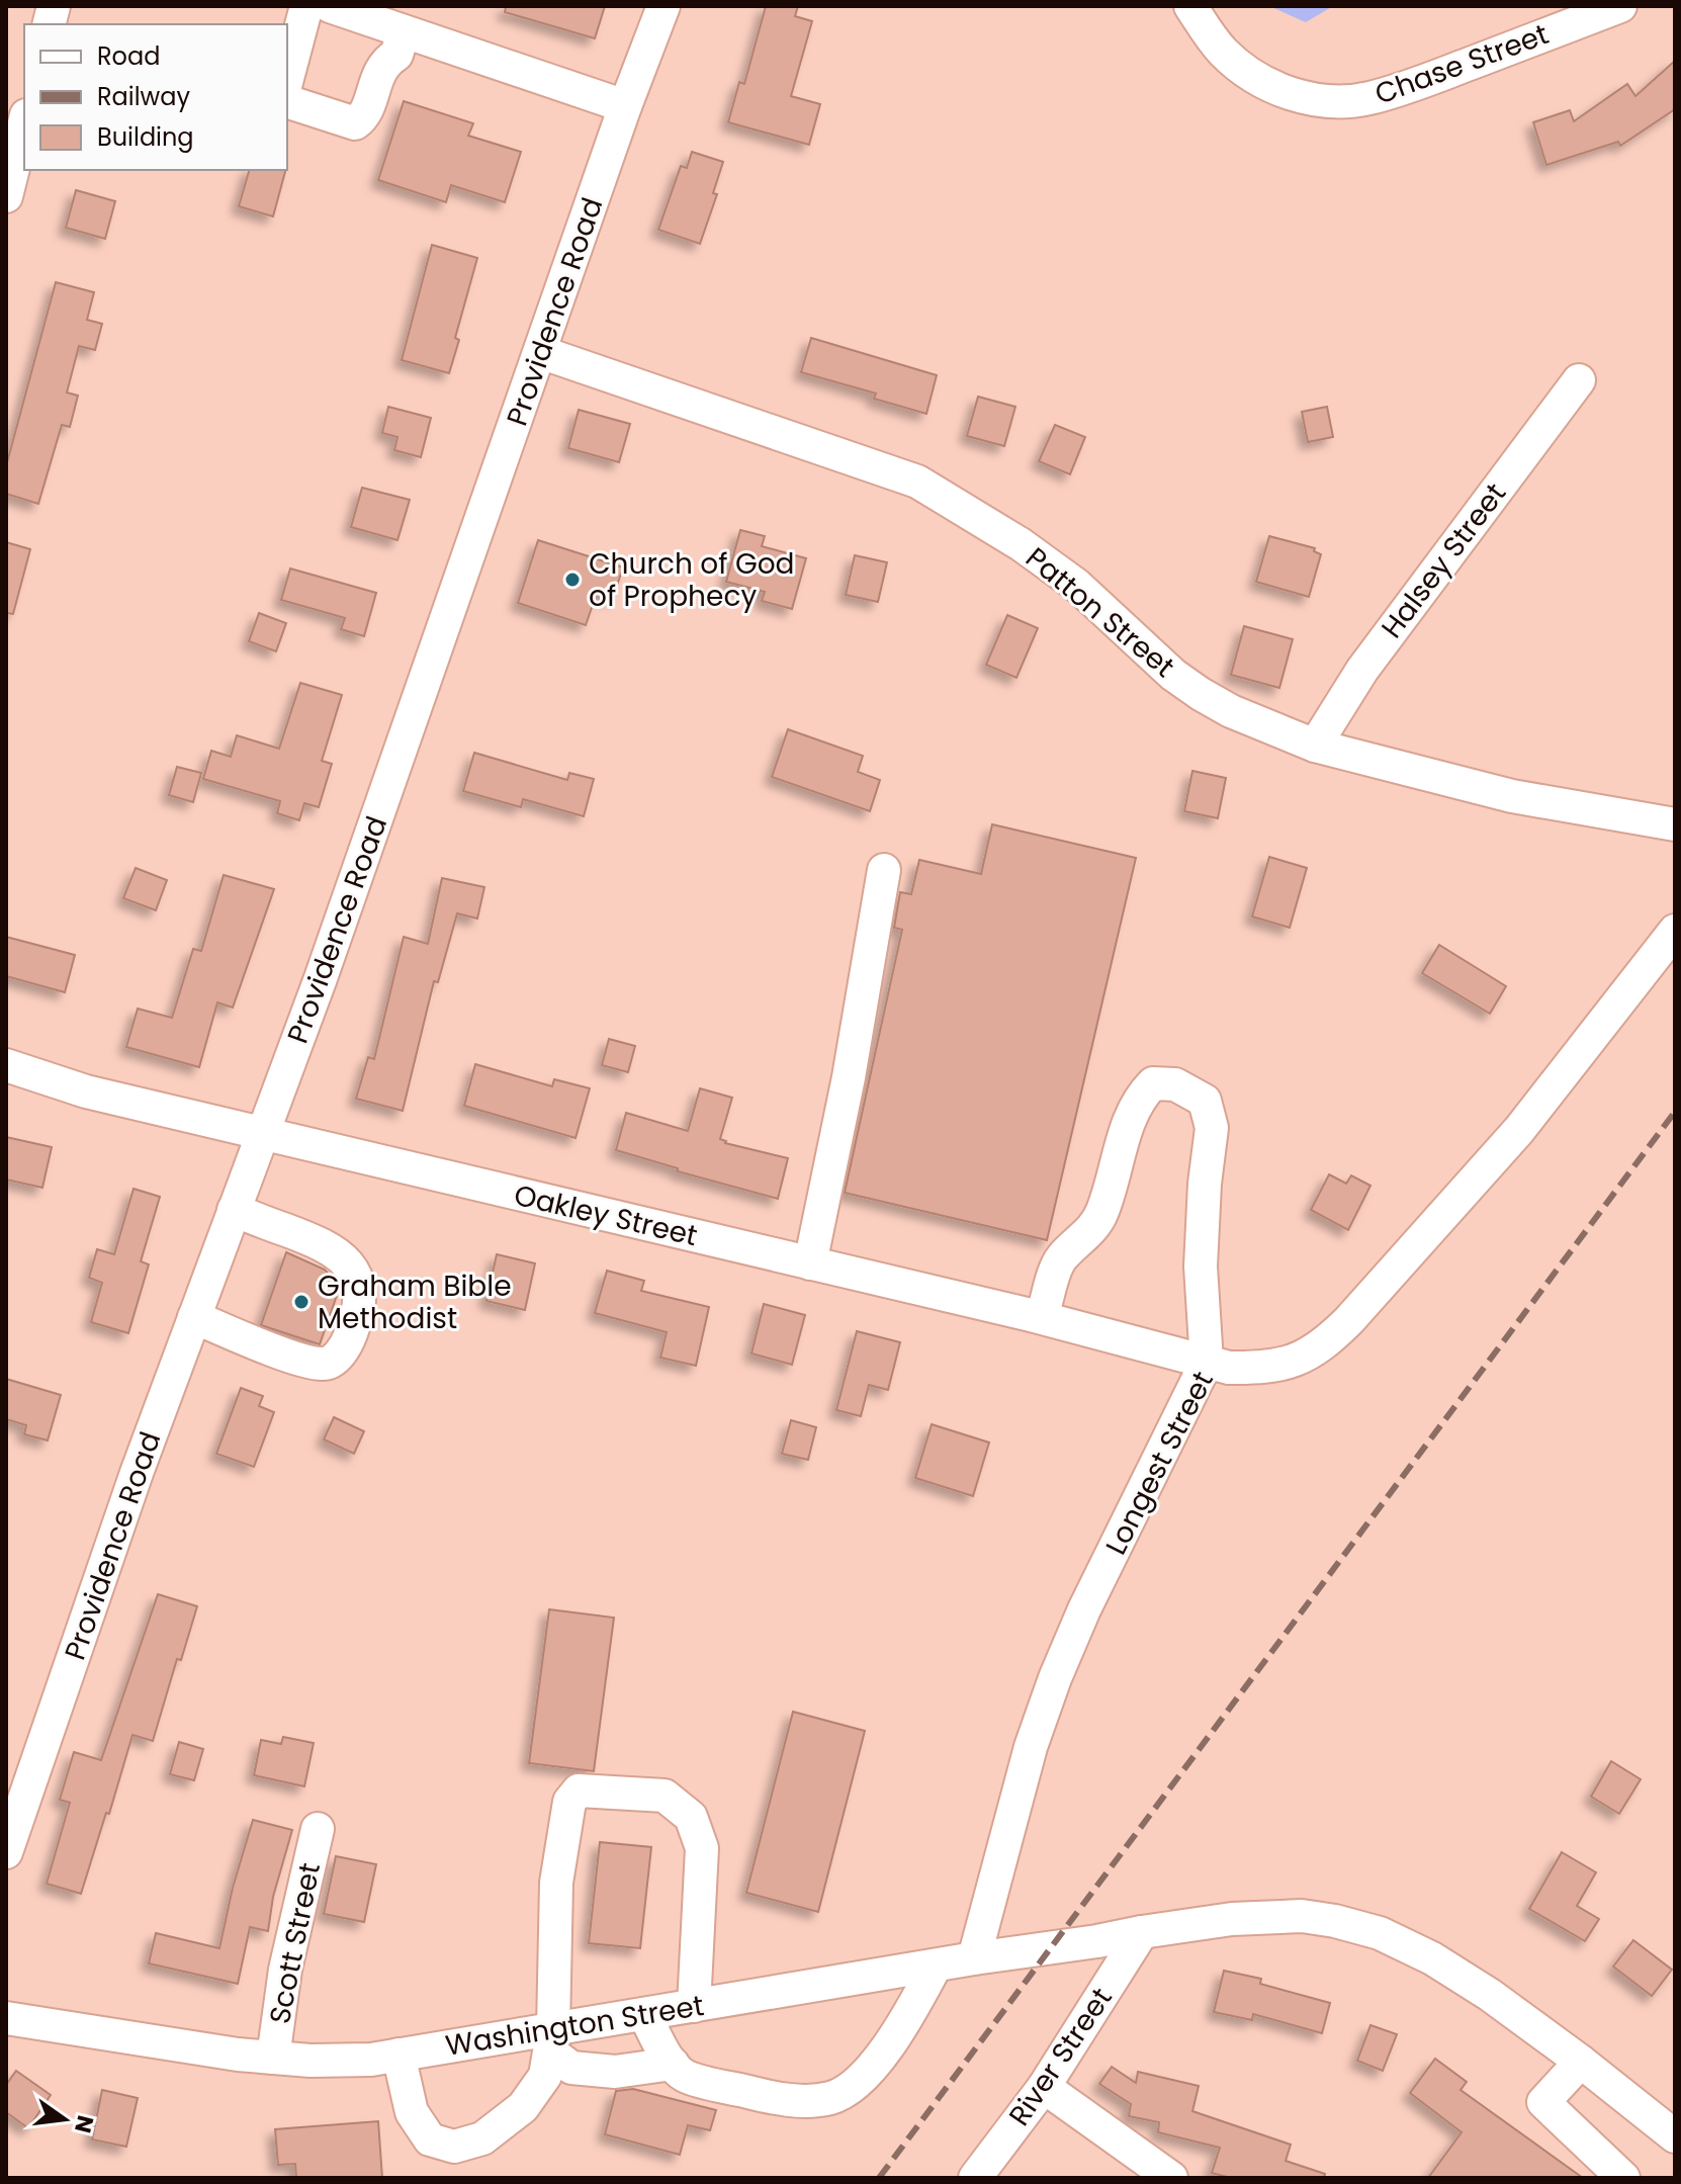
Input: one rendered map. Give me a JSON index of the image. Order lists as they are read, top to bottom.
{
  "streets": {
    "street": [
      "Chase Street",
      "Providence Road",
      "Halsey Street",
      "Patton Street",
      "Oakley Street",
      "Longest Street",
      "Scott Street",
      "Washington Street",
      "River Street"
    ]
  },
  "crossings": [
    ["Providence Road", "Patton Street"],
    ["Providence Road", "Oakley Street"],
    ["Halsey Street", "Patton Street"],
    ["Oakley Street", "Longest Street"],
    ["Longest Street", "Washington Street"],
    ["Scott Street", "Washington Street"],
    ["Washington Street", "River Street"]
  ],
  "places": ["Church of God of Prophecy", "Graham Bible Methodist"],
  "legend": ["Road", "Railway", "Building"],
  "north": "right"
}
